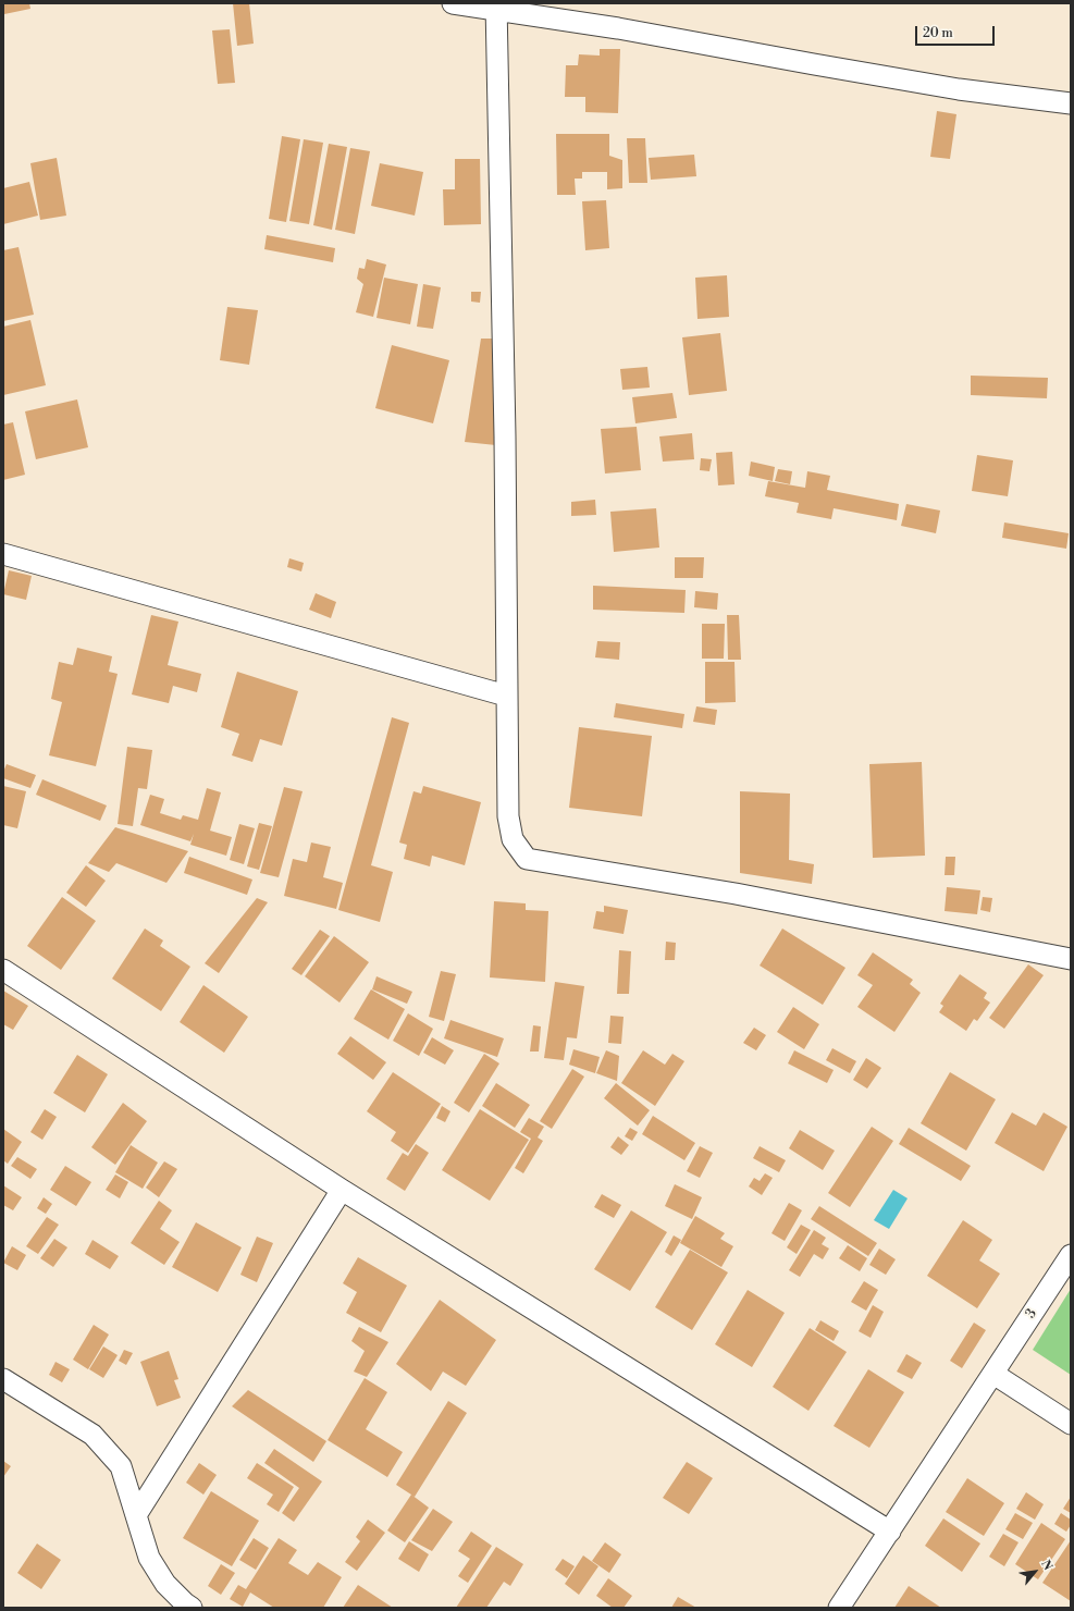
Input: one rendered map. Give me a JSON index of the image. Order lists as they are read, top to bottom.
{
  "streets": {
    "street": ["3"]
  },
  "scale_bar": "20 m",
  "north": "top right"
}
